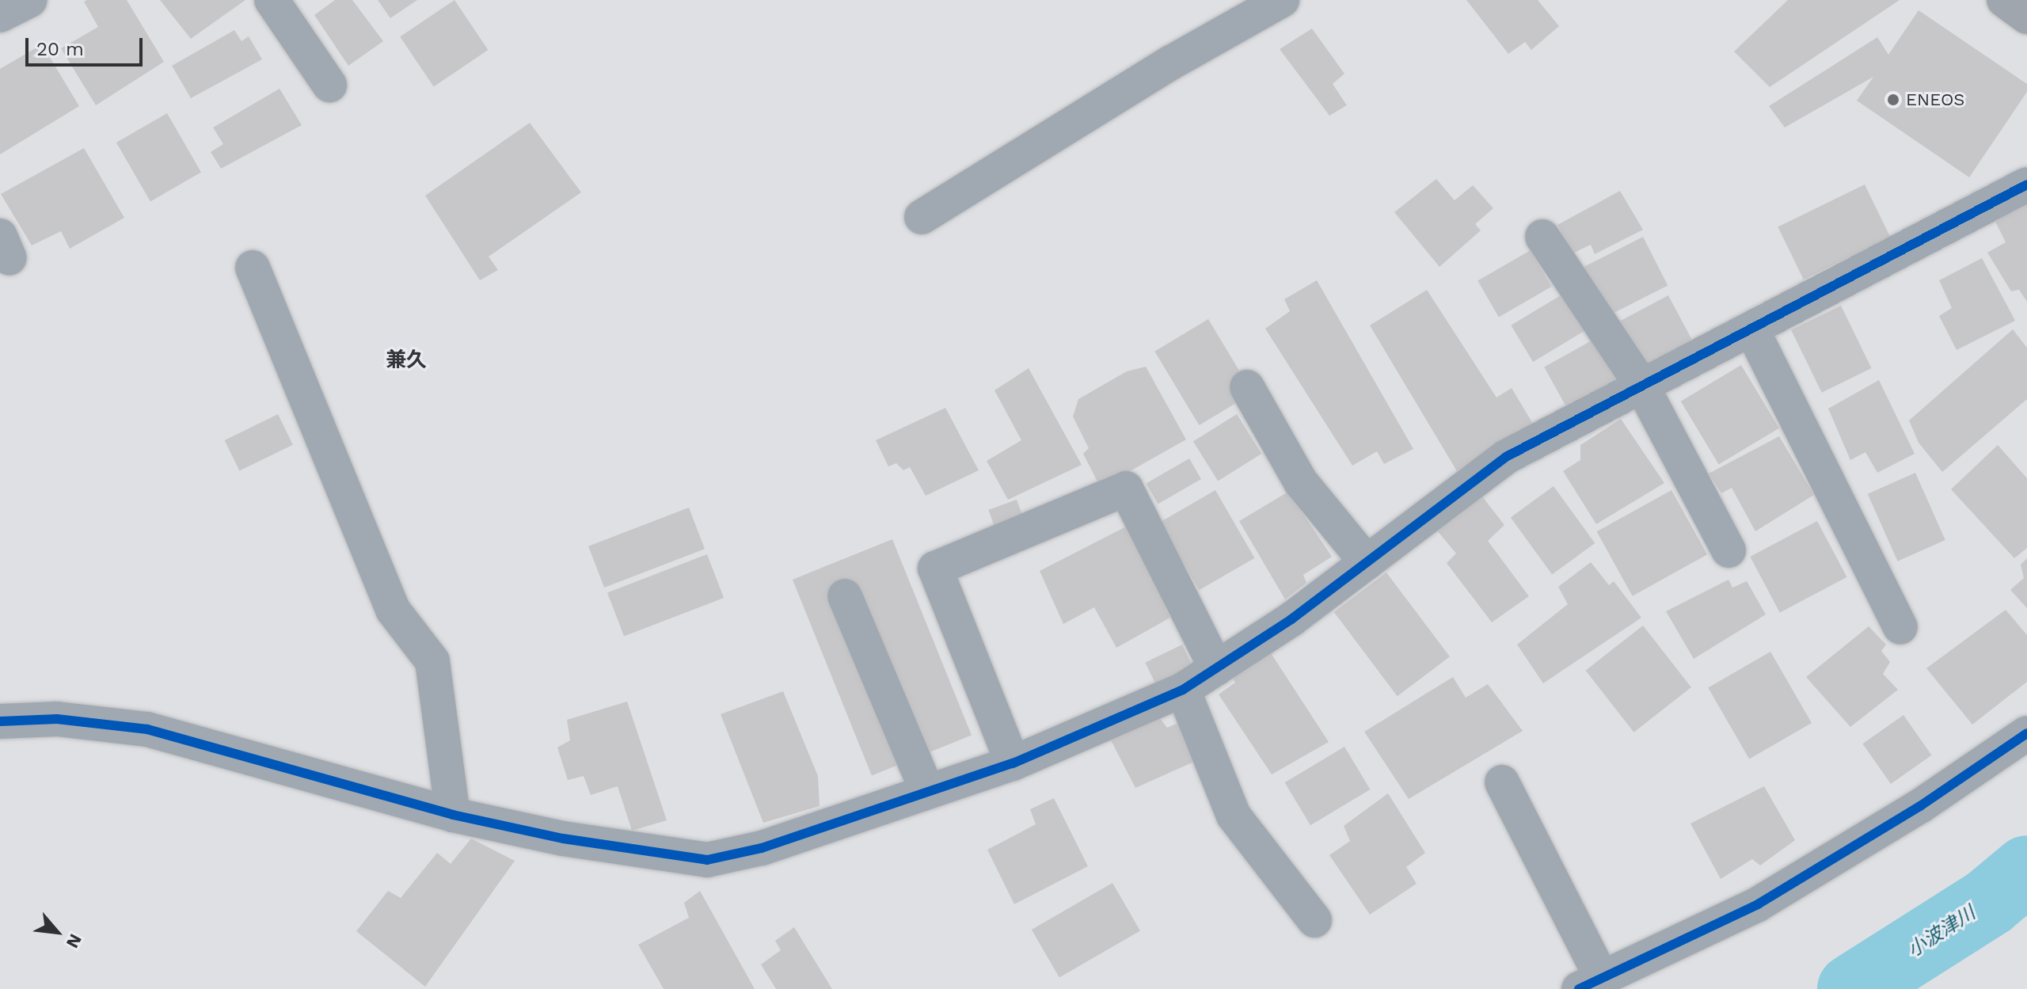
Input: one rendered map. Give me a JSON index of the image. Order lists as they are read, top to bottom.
{
  "districts": ["兼久"],
  "water": ["小波津川"],
  "places": ["ENEOS"],
  "scale_bar": "20 m",
  "north": "bottom right"
}
